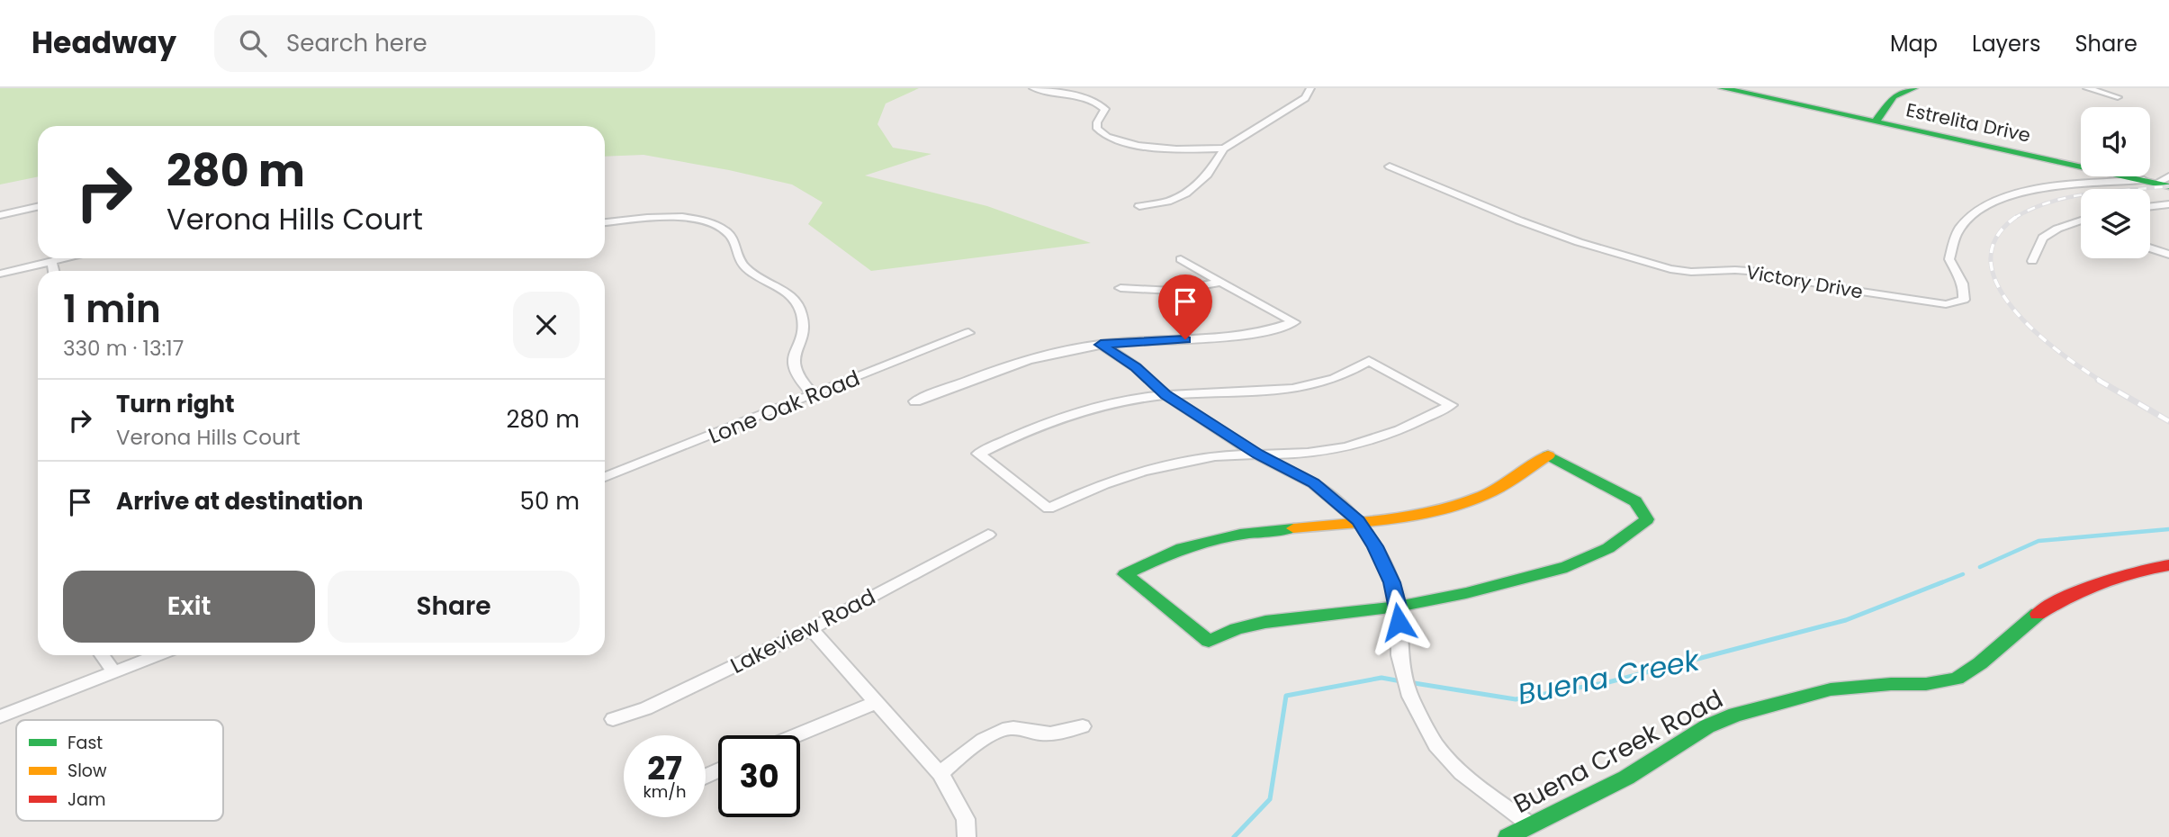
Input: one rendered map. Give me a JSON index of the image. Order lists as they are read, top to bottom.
{
  "streets": {
    "street": [
      "Estrelita Drive",
      "Victory Drive",
      "Lone Oak Road",
      "Lakeview Road",
      "Buena Creek Road"
    ]
  },
  "crossings": [
    ["Estrelita Drive", "Victory Drive"]
  ],
  "water": ["Buena Creek"],
  "legend": ["Fast", "Slow", "Jam"],
  "page": {
    "header": "Headway",
    "search": "Search here",
    "nav": ["Map", "Layers", "Share"],
    "turn": ["280 m", "Verona Hills Court"],
    "heading": ["1 min", "330 m · 13:17"],
    "list": [
      {
        "name": "Turn right",
        "note": "Verona Hills Court",
        "value": "280 m"
      },
      {
        "name": "Arrive at destination",
        "value": "50 m"
      }
    ],
    "buttons": ["Exit", "Share"],
    "speed": "27 km/h",
    "limit": "30"
  }
}
